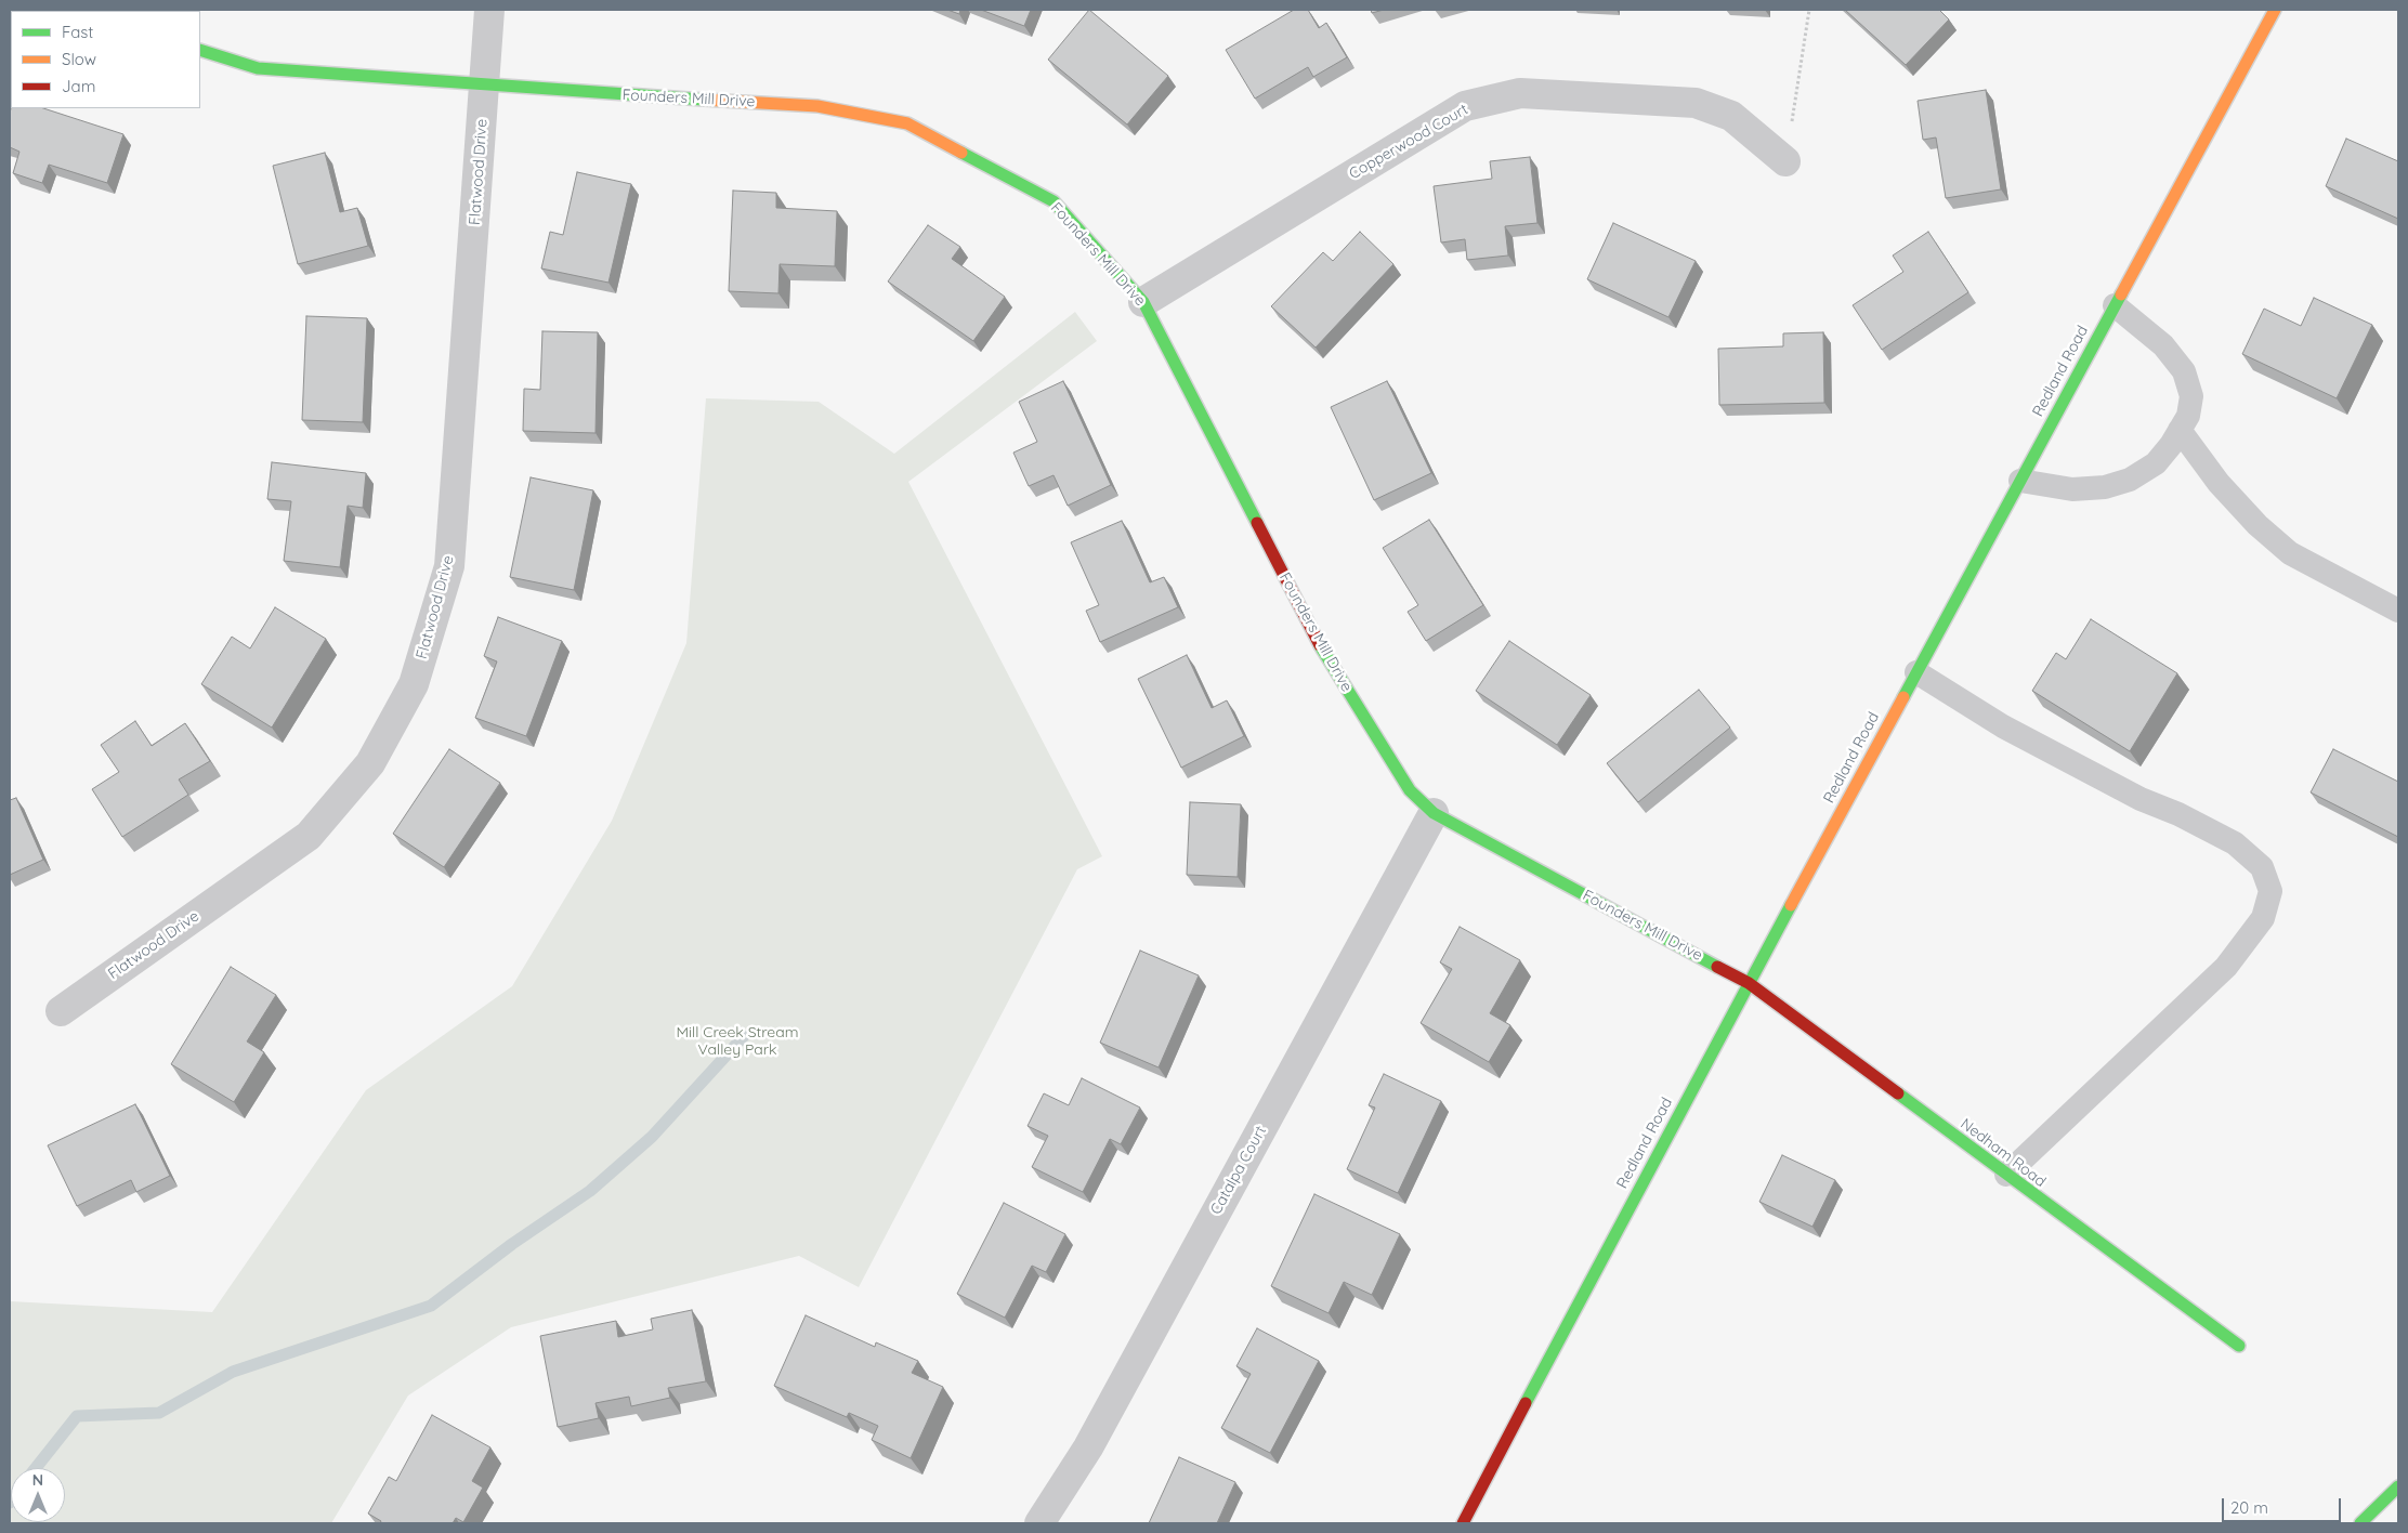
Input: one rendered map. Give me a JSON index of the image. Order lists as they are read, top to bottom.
{
  "streets": {
    "main road": ["Founders Mill Drive", "Redland Road", "Nedham Road"],
    "street": ["Copperwood Court", "Flatwood Drive", "Catalpa Court"]
  },
  "crossings": [
    ["Founders Mill Drive", "Copperwood Court"],
    ["Founders Mill Drive", "Flatwood Drive"],
    ["Founders Mill Drive", "Redland Road"],
    ["Founders Mill Drive", "Nedham Road"],
    ["Founders Mill Drive", "Catalpa Court"],
    ["Redland Road", "Nedham Road"]
  ],
  "parks": ["Mill Creek Stream Valley Park"],
  "legend": ["Fast", "Slow", "Jam"],
  "scale_bar": "20 m",
  "north": "top"
}
